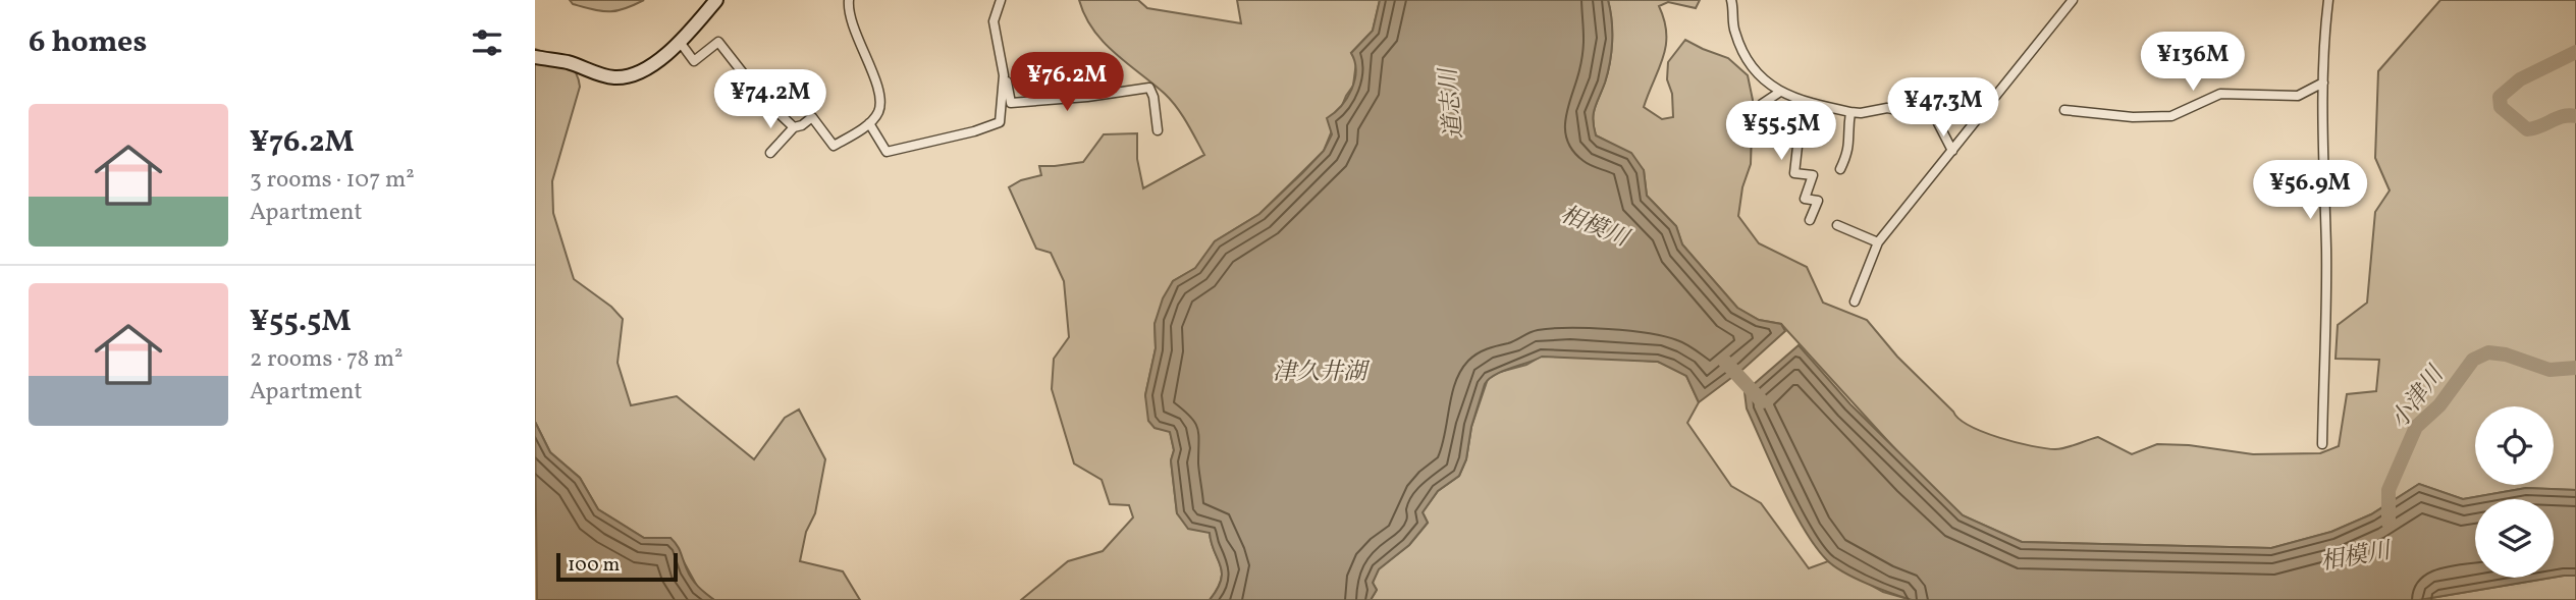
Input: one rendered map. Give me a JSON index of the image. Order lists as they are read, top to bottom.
{
  "water": [
    "道志川",
    "相模川",
    "津久井湖",
    "小津川"
  ],
  "scale_bar": "100 m",
  "page": {
    "heading": "6 homes",
    "price": [
      "¥136M",
      "¥76.2M",
      "¥74.2M",
      "¥47.3M",
      "¥55.5M",
      "¥56.9M"
    ],
    "list": [
      {
        "name": "¥76.2M",
        "note": "3 rooms · 107 m² · Apartment"
      },
      {
        "name": "¥55.5M",
        "note": "2 rooms · 78 m² · Apartment"
      }
    ],
    "scale": "100 m"
  }
}
